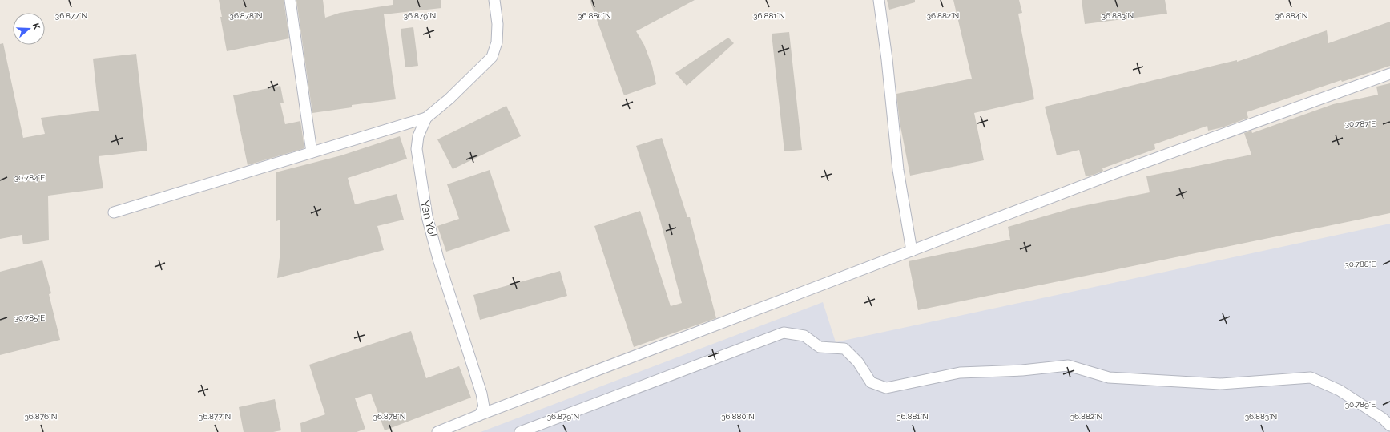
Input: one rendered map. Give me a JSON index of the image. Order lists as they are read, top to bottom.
{
  "streets": {
    "street": ["Yan Yol"]
  },
  "north": "right",
  "coordinates": [
    "36.877°N",
    "36.878°N",
    "36.879°N",
    "36.880°N",
    "36.881°N",
    "36.882°N",
    "36.883°N",
    "36.884°N",
    "30.787°E",
    "30.784°E",
    "30.788°E",
    "30.785°E",
    "30.789°E",
    "36.876°N"
  ]
}
